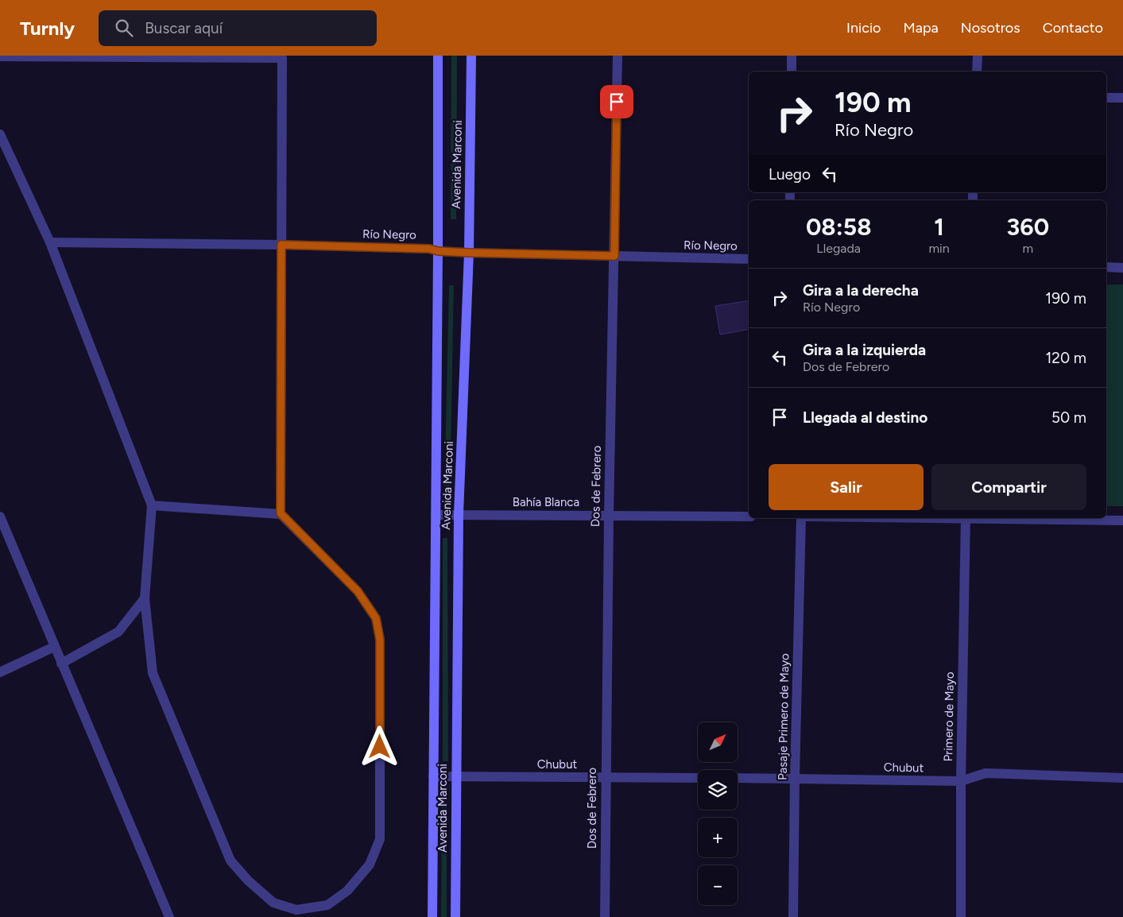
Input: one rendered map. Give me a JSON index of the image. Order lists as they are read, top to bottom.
{
  "streets": {
    "main road": ["Avenida Marconi"],
    "street": [
      "Río Negro",
      "Dos de Febrero",
      "Bahía Blanca",
      "Pasaje Primero de Mayo",
      "Primero de Mayo",
      "Chubut"
    ]
  },
  "crossings": [
    ["Avenida Marconi", "Río Negro"],
    ["Avenida Marconi", "Bahía Blanca"],
    ["Avenida Marconi", "Chubut"],
    ["Río Negro", "Dos de Febrero"],
    ["Dos de Febrero", "Bahía Blanca"],
    ["Dos de Febrero", "Chubut"],
    ["Pasaje Primero de Mayo", "Chubut"],
    ["Primero de Mayo", "Chubut"]
  ],
  "north": "top right",
  "page": {
    "header": "Turnly",
    "search": "Buscar aquí",
    "nav": [
      "Inicio",
      "Mapa",
      "Nosotros",
      "Contacto"
    ],
    "turn": ["190 m", "Río Negro"],
    "then": "Luego",
    "eta": [
      "08:58",
      "Llegada",
      "1",
      "min",
      "360",
      "m"
    ],
    "list": [
      {
        "name": "Gira a la derecha",
        "note": "Río Negro",
        "value": "190 m"
      },
      {
        "name": "Gira a la izquierda",
        "note": "Dos de Febrero",
        "value": "120 m"
      },
      {
        "name": "Llegada al destino",
        "value": "50 m"
      }
    ],
    "buttons": ["Salir", "Compartir"],
    "map_buttons": ["+", "−"]
  }
}
